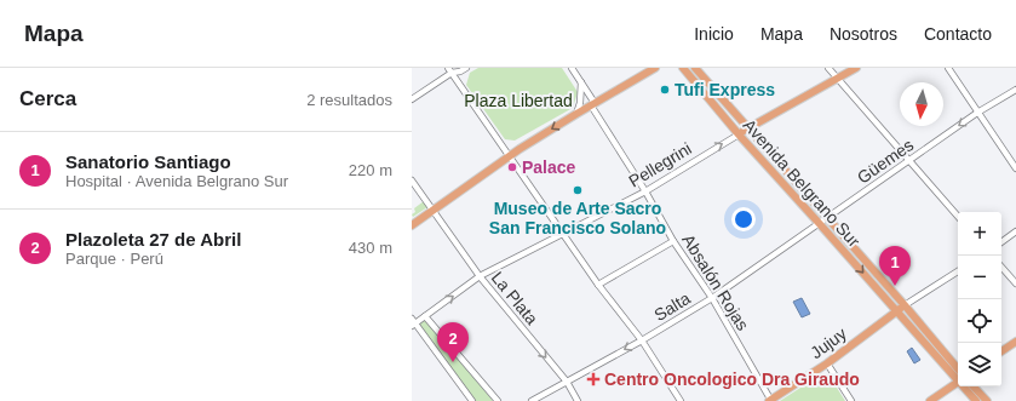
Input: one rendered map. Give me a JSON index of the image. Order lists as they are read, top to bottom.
{
  "streets": {
    "main road": ["Pellegrini", "Avenida Belgrano Sur", "Jujuy"],
    "street": [
      "Güemes",
      "Absalón Rojas",
      "La Plata",
      "Salta"
    ]
  },
  "crossings": [
    ["Güemes", "Avenida Belgrano Sur"],
    ["Güemes", "Salta"],
    ["Pellegrini", "Avenida Belgrano Sur"],
    ["Pellegrini", "Absalón Rojas"],
    ["Pellegrini", "La Plata"],
    ["Avenida Belgrano Sur", "Salta"],
    ["Avenida Belgrano Sur", "Jujuy"],
    ["Absalón Rojas", "Salta"],
    ["Absalón Rojas", "Jujuy"],
    ["La Plata", "Salta"]
  ],
  "one_way": ["La Plata"],
  "parks": ["Plaza Libertad"],
  "places": {
    "other": ["Tufi Express", "Palace", "Museo de Arte Sacro San Francisco Solano"],
    "health": ["Centro Oncologico Dra Giraudo"]
  },
  "north": "bottom",
  "page": {
    "header": "Mapa",
    "nav": [
      "Inicio",
      "Mapa",
      "Nosotros",
      "Contacto"
    ],
    "heading": ["Cerca", "2 resultados"],
    "list": [
      {
        "mark": "1",
        "name": "Sanatorio Santiago",
        "note": "Hospital · Avenida Belgrano Sur",
        "value": "220 m"
      },
      {
        "mark": "2",
        "name": "Plazoleta 27 de Abril",
        "note": "Parque · Perú",
        "value": "430 m"
      }
    ],
    "map_buttons": ["+", "−"],
    "pins": ["1", "2"]
  }
}
